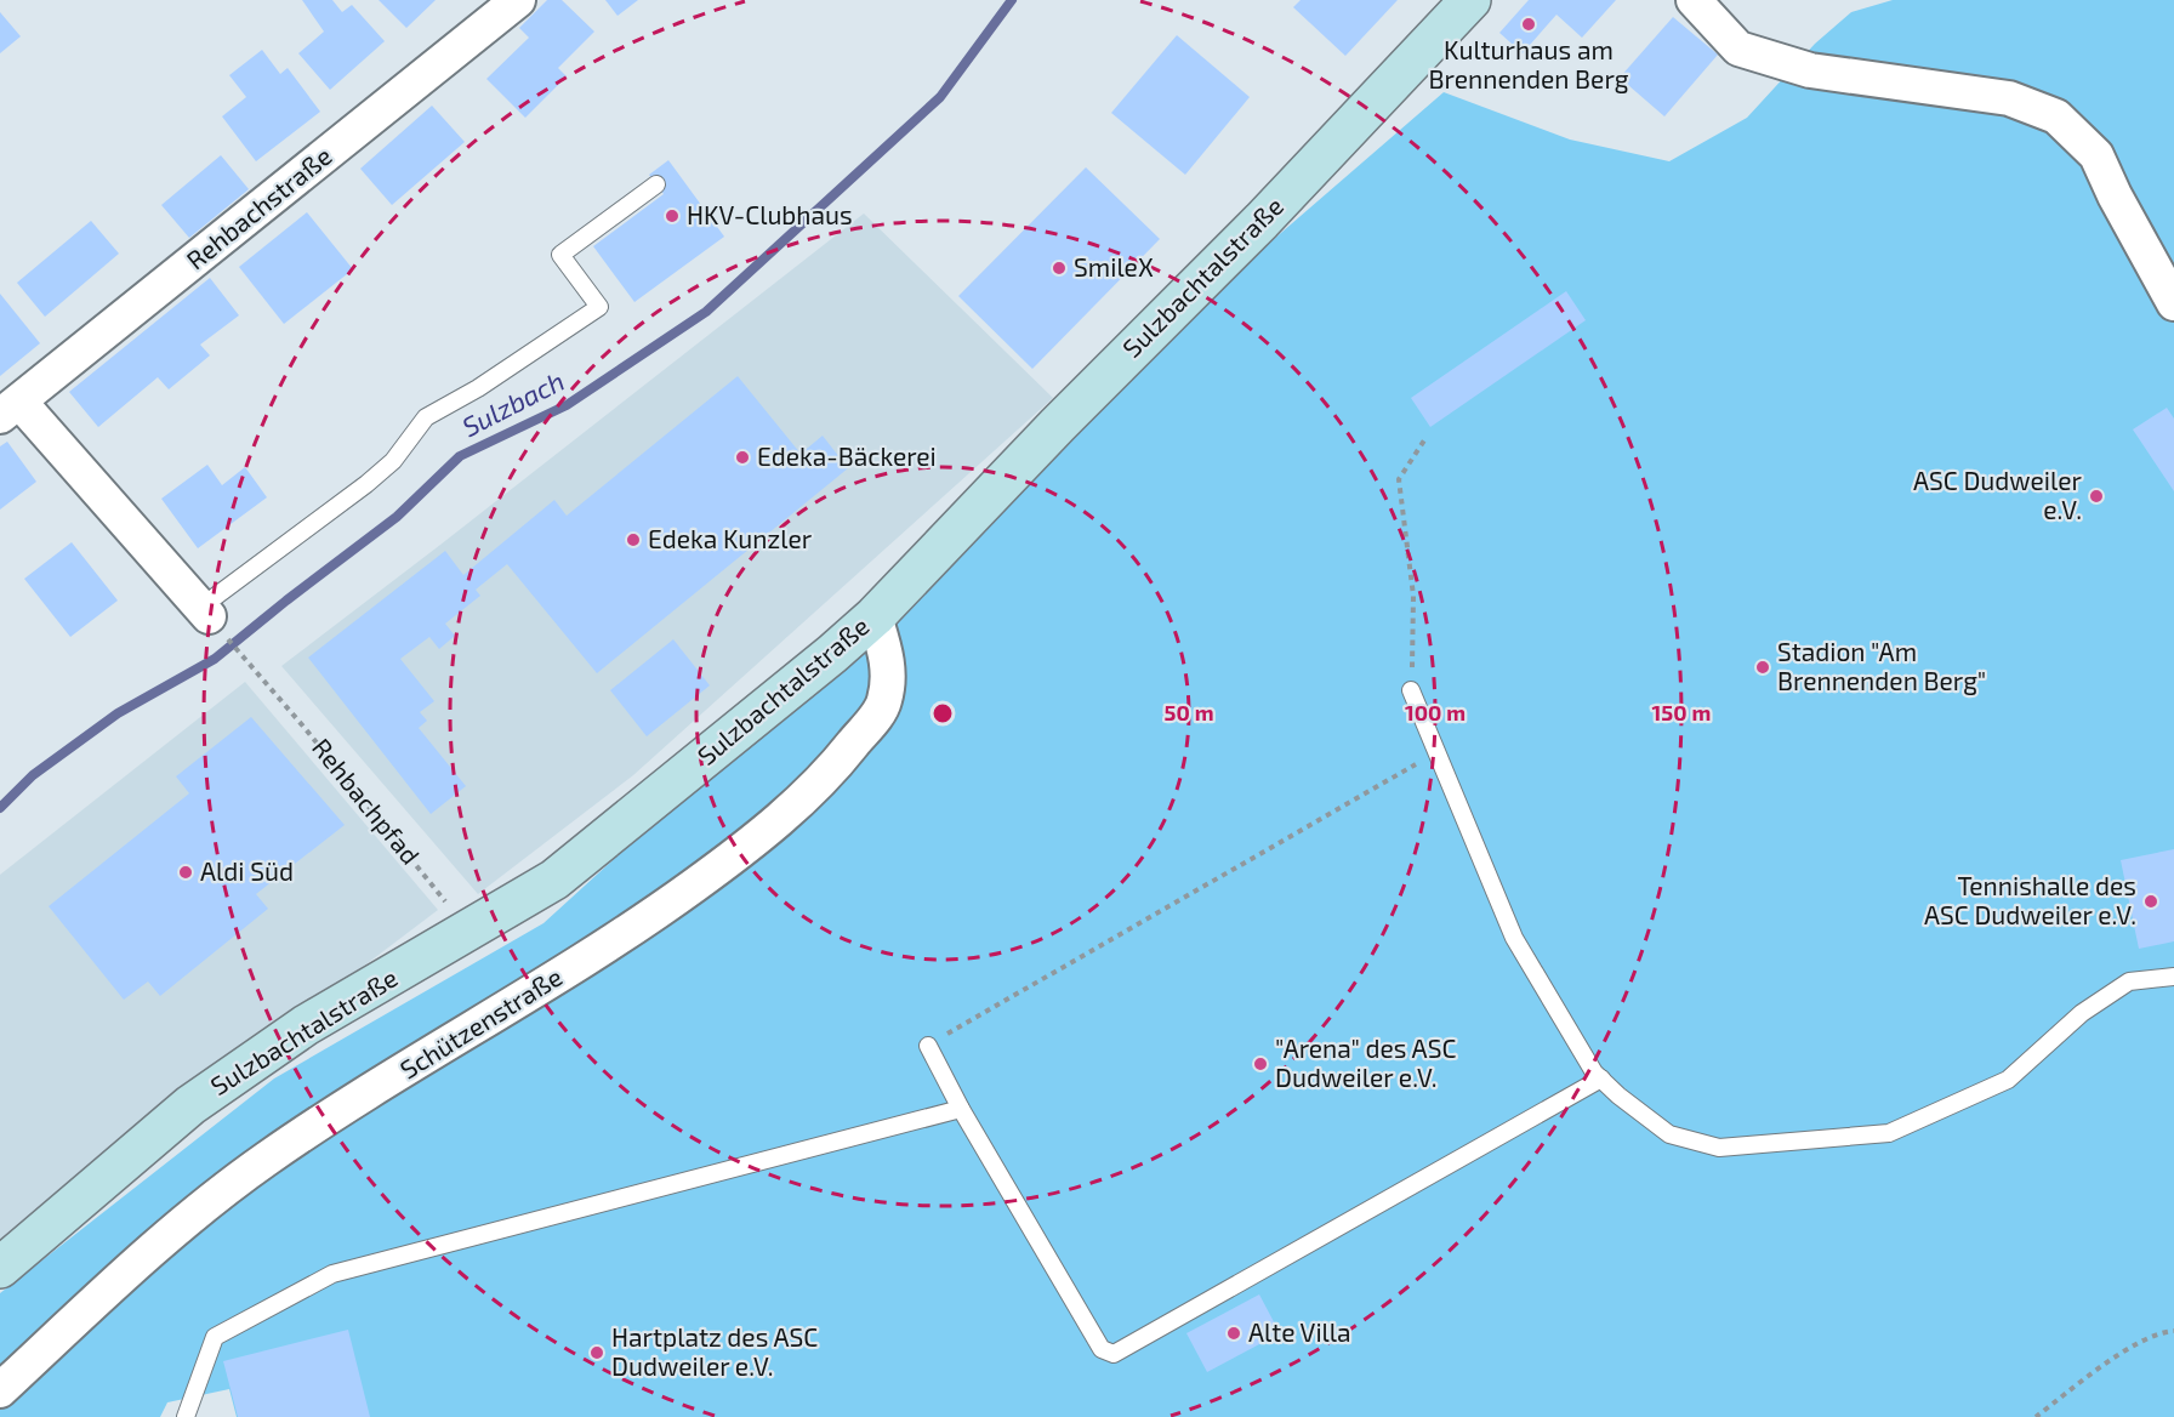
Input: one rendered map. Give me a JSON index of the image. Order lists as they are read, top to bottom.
{
  "streets": {
    "main road": ["Sulzbachtalstraße"],
    "street": ["Rehbachstraße", "Schützenstraße"],
    "path": ["Rehbachpfad"]
  },
  "crossings": [
    ["Sulzbachtalstraße", "Rehbachpfad"],
    ["Sulzbachtalstraße", "Schützenstraße"]
  ],
  "water": ["Sulzbach"],
  "places": [
    "Kulturhaus am Brennenden Berg",
    "HKV-Clubhaus",
    "SmileX",
    "Edeka-Bäckerei",
    "ASC Dudweiler e.V.",
    "Edeka Kunzler",
    "Stadion \"Am Brennenden Berg\"",
    "Aldi Süd",
    "Tennishalle des ASC Dudweiler e.V.",
    "\"Arena\" des ASC Dudweiler e.V.",
    "Alte Villa",
    "Hartplatz des ASC Dudweiler e.V."
  ],
  "rings": ["50 m", "100 m", "150 m"]
}
